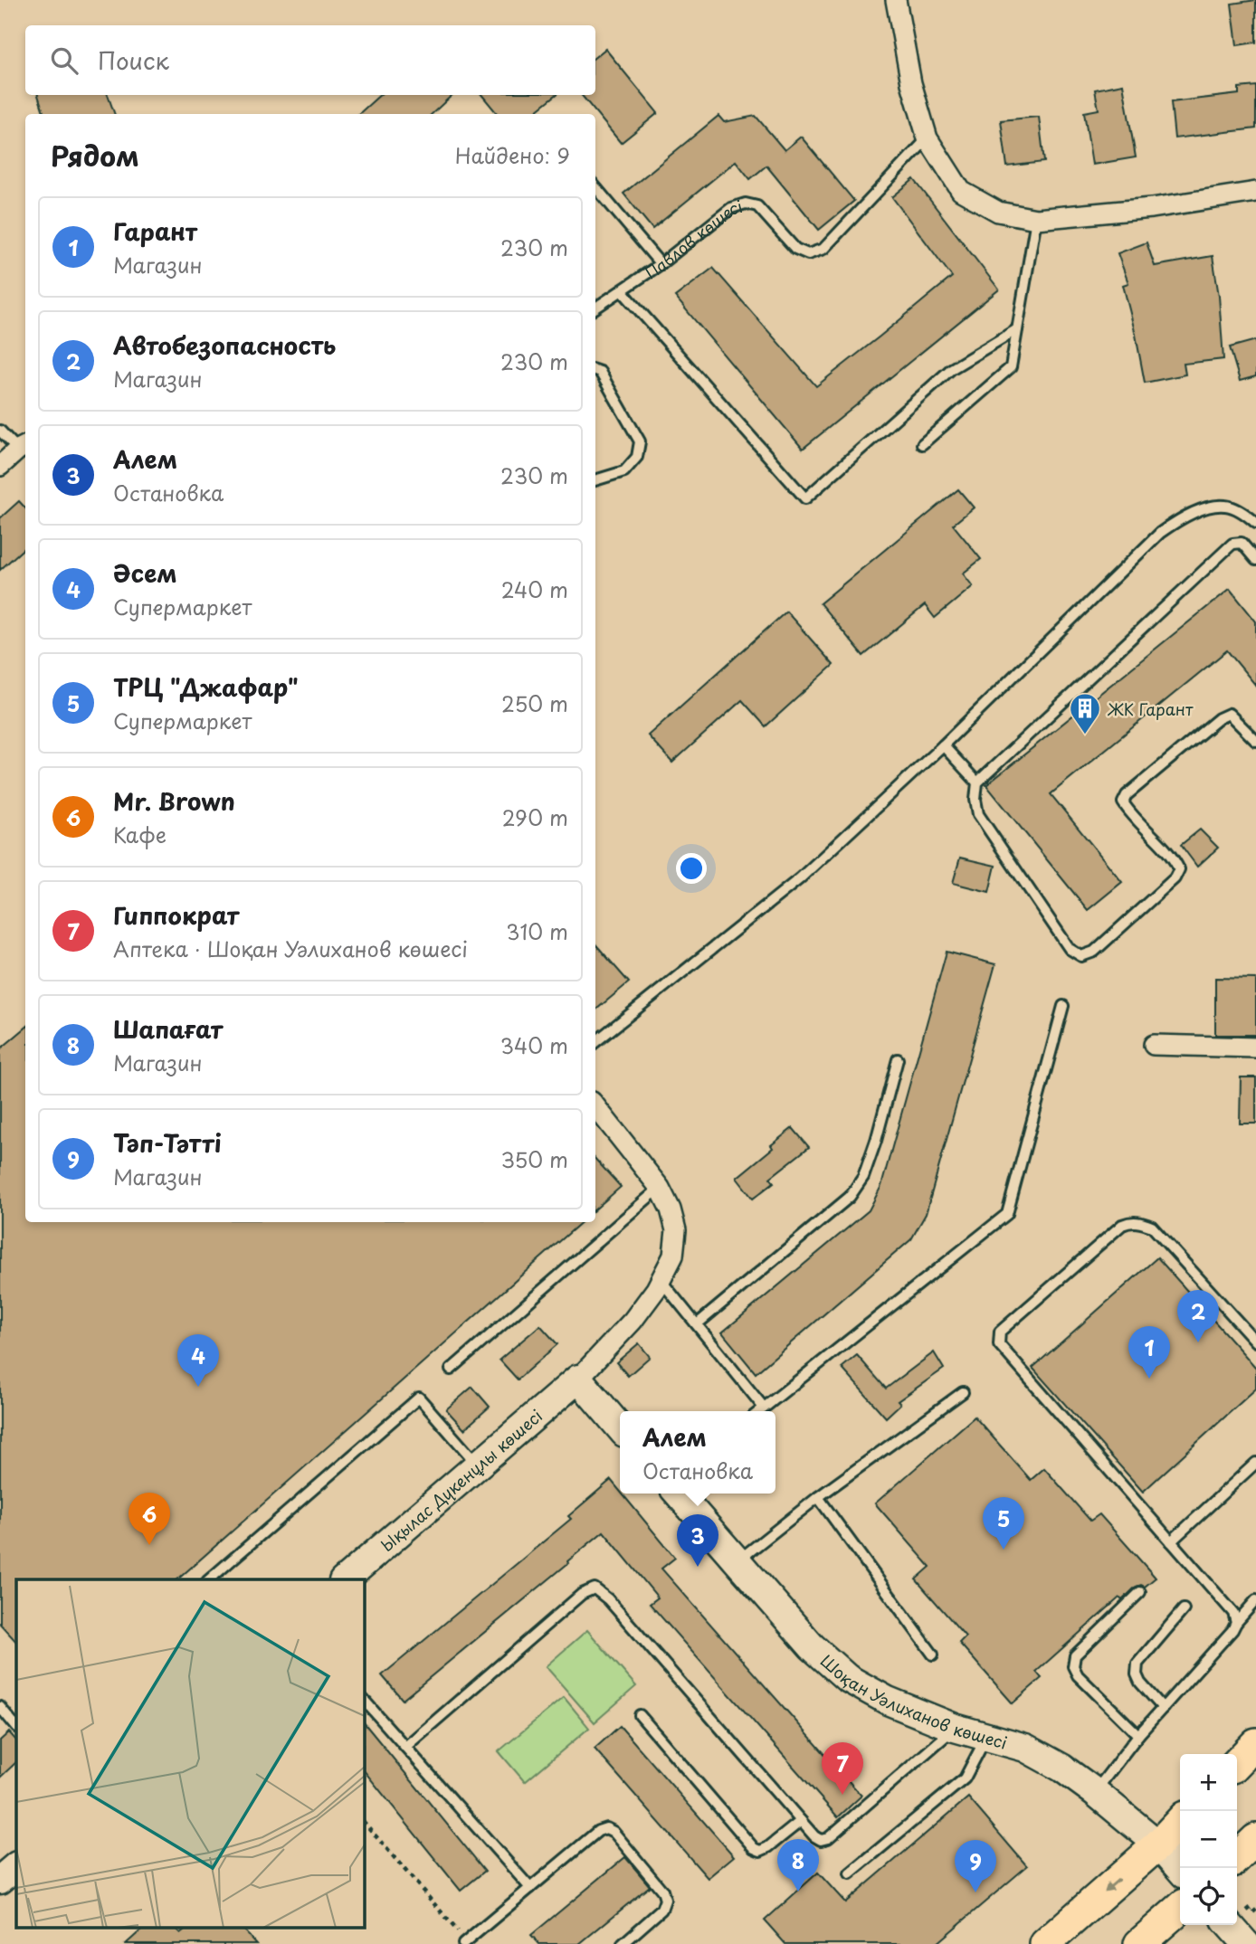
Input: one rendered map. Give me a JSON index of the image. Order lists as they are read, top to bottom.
{
  "streets": {
    "street": ["Ықылас Дүкенұлы көшесі", "Шоқан Уәлиханов көшесі"],
    "lane": ["Павлов көшесі"]
  },
  "places": {
    "building": ["ЖК Гарант"]
  },
  "page": {
    "search": "Поиск",
    "heading": ["Рядом", "Найдено: 9"],
    "list": [
      {
        "mark": "1",
        "name": "Гарант",
        "note": "Магазин",
        "value": "230 m"
      },
      {
        "mark": "2",
        "name": "Автобезопасность",
        "note": "Магазин",
        "value": "230 m"
      },
      {
        "mark": "3",
        "name": "Алем",
        "note": "Остановка",
        "value": "230 m"
      },
      {
        "mark": "4",
        "name": "Әсем",
        "note": "Супермаркет",
        "value": "240 m"
      },
      {
        "mark": "5",
        "name": "ТРЦ \"Джафар\"",
        "note": "Супермаркет",
        "value": "250 m"
      },
      {
        "mark": "6",
        "name": "Mr. Brown",
        "note": "Кафе",
        "value": "290 m"
      },
      {
        "mark": "7",
        "name": "Гиппократ",
        "note": "Аптека · Шоқан Уәлиханов көшесі",
        "value": "310 m"
      },
      {
        "mark": "8",
        "name": "Шапағат",
        "note": "Магазин",
        "value": "340 m"
      },
      {
        "mark": "9",
        "name": "Тәп-Тәтті",
        "note": "Магазин",
        "value": "350 m"
      }
    ],
    "pins": [
      "2",
      "1",
      "4",
      "6",
      "5",
      "3",
      "7",
      "8",
      "9"
    ],
    "popup": ["Алем", "Остановка"],
    "map_buttons": ["+", "−"]
  }
}
